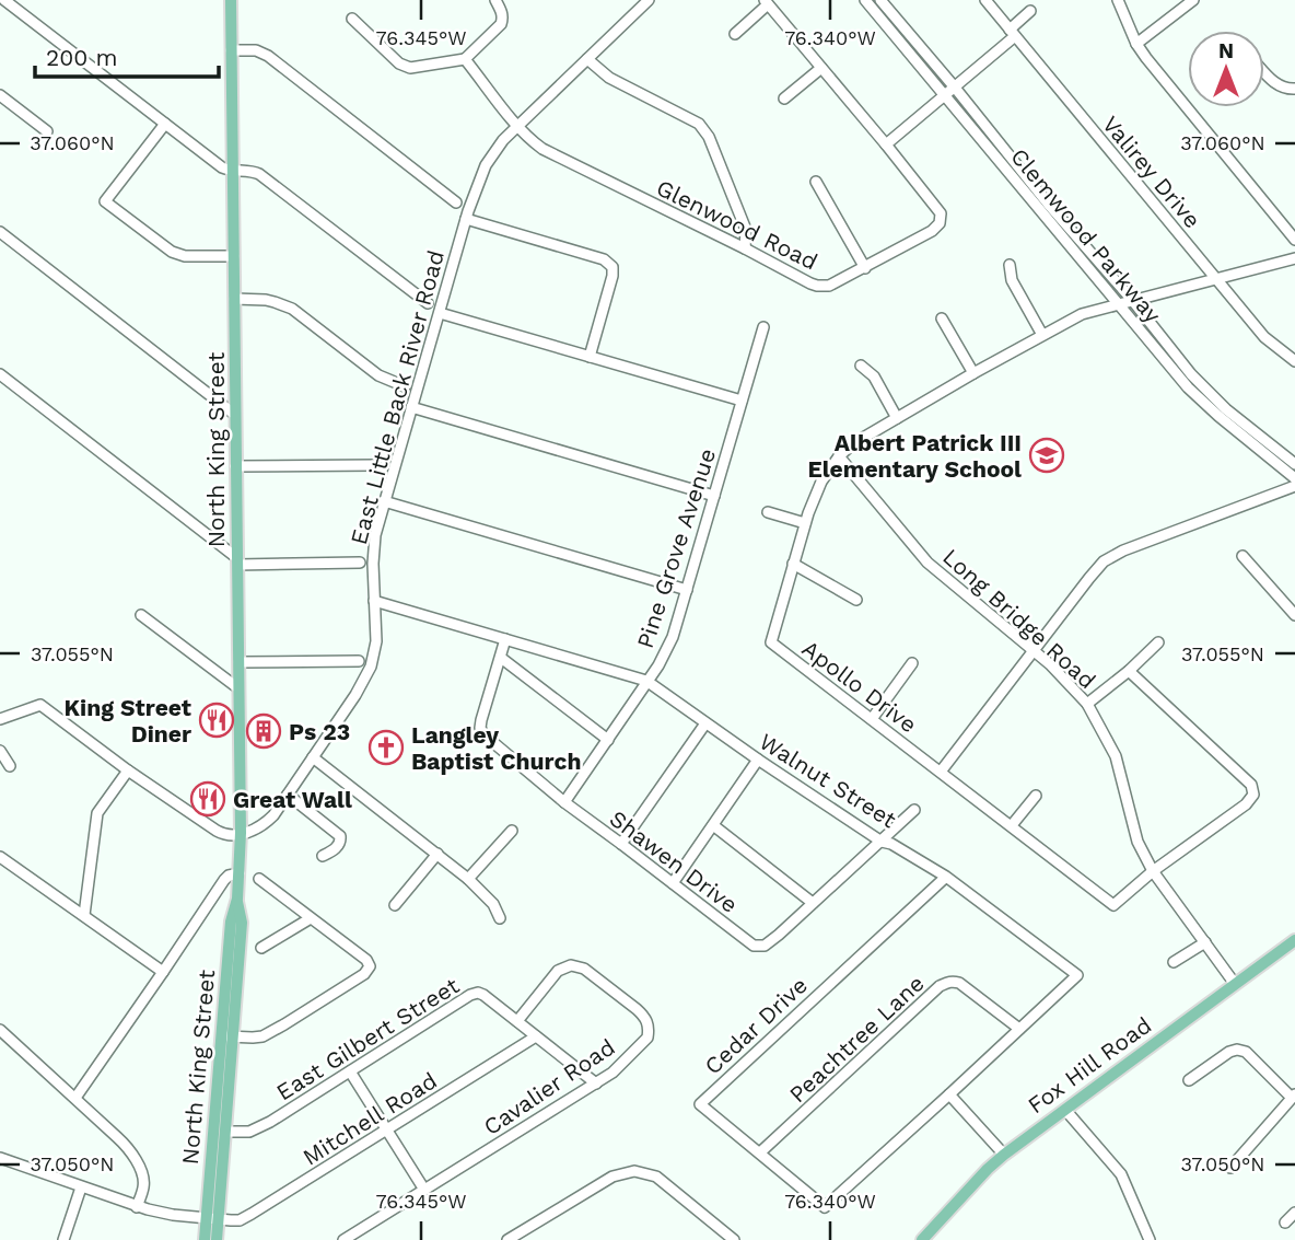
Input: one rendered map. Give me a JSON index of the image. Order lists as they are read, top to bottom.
{
  "streets": {
    "main road": ["North King Street", "Fox Hill Road"],
    "street": [
      "Valirey Drive",
      "Glenwood Road",
      "Clemwood Parkway",
      "East Little Back River Road",
      "Pine Grove Avenue",
      "Long Bridge Road",
      "Apollo Drive",
      "Walnut Street",
      "Shawen Drive",
      "Cedar Drive",
      "East Gilbert Street",
      "Peachtree Lane",
      "Cavalier Road",
      "Mitchell Road"
    ]
  },
  "crossings": [
    ["Valirey Drive", "Apollo Drive"],
    ["Glenwood Road", "East Little Back River Road"],
    ["Clemwood Parkway", "Apollo Drive"],
    ["East Little Back River Road", "North King Street"],
    ["East Little Back River Road", "Walnut Street"],
    ["North King Street", "East Gilbert Street"],
    ["North King Street", "Mitchell Road"],
    ["Pine Grove Avenue", "Walnut Street"],
    ["Pine Grove Avenue", "Shawen Drive"],
    ["Long Bridge Road", "Apollo Drive"],
    ["Long Bridge Road", "Fox Hill Road"],
    ["Walnut Street", "Shawen Drive"],
    ["Walnut Street", "Cedar Drive"],
    ["Walnut Street", "Peachtree Lane"],
    ["Cedar Drive", "Peachtree Lane"],
    ["East Gilbert Street", "Cavalier Road"],
    ["East Gilbert Street", "Mitchell Road"]
  ],
  "places": {
    "school or university": ["Albert Patrick III Elementary School"],
    "restaurant": ["King Street Diner", "Great Wall"],
    "building": ["Ps 23"],
    "church": ["Langley Baptist Church"]
  },
  "scale_bar": "200 m",
  "north": "top",
  "coordinates": [
    "76.345°W",
    "76.340°W",
    "37.060°N",
    "37.055°N",
    "37.050°N"
  ]
}
